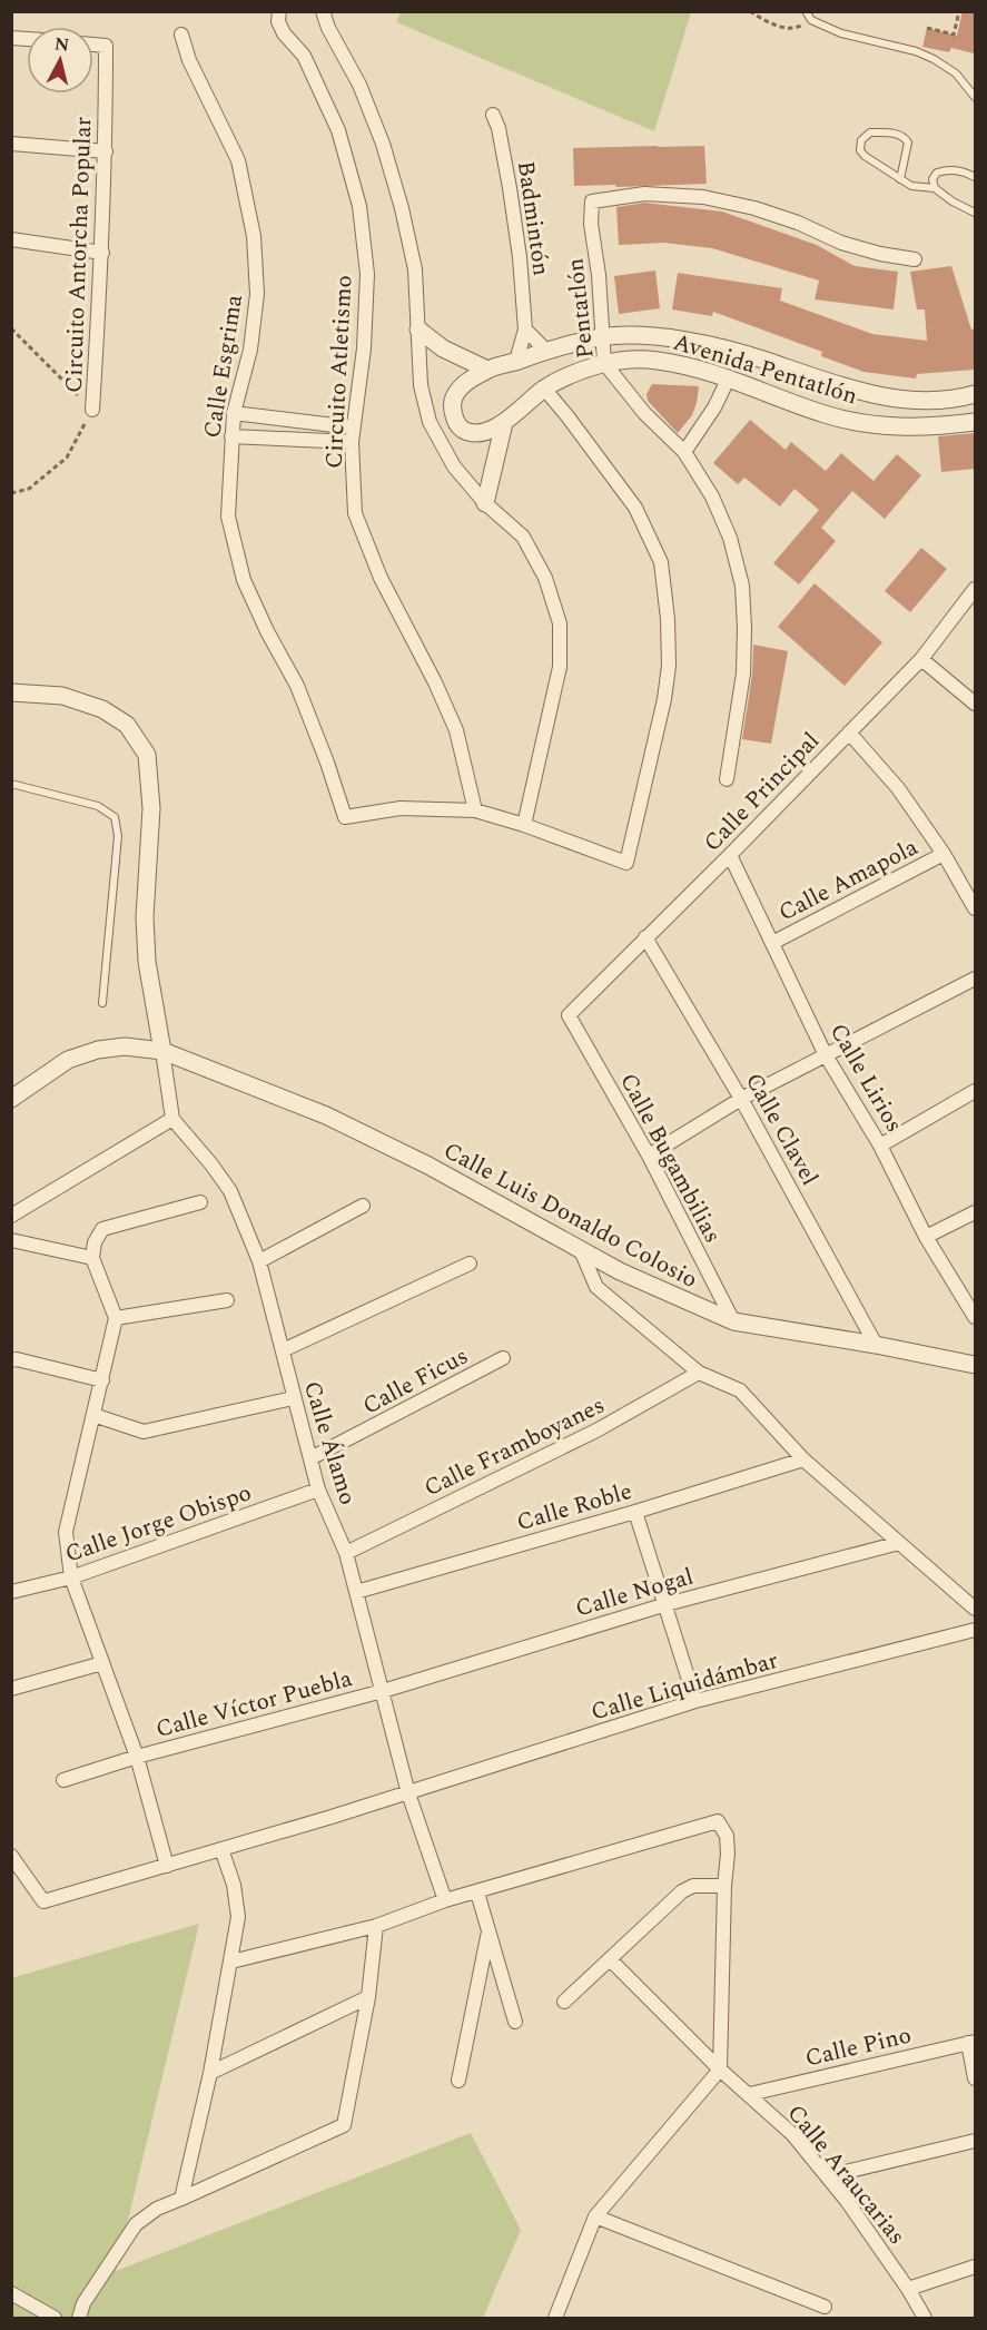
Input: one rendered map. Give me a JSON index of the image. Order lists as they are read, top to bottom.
{
  "streets": {
    "street": [
      "Badmintón",
      "Circuito Antorcha Popular",
      "Pentatlón",
      "Calle Esgrima",
      "Avenida Pentatlón",
      "Circuito Atletismo",
      "Calle Principal",
      "Calle Amapola",
      "Calle Lirios",
      "Calle Clavel",
      "Calle Bugambilias",
      "Calle Luis Donaldo Colosio",
      "Calle Ficus",
      "Calle Álamo",
      "Calle Framboyanes",
      "Calle Roble",
      "Calle Jorge Obispo",
      "Calle Nogal",
      "Calle Liquidámbar",
      "Calle Víctor Puebla",
      "Calle Pino",
      "Calle Araucarias"
    ]
  },
  "crossings": [
    ["Pentatlón", "Avenida Pentatlón"],
    ["Calle Esgrima", "Circuito Atletismo"],
    ["Calle Principal", "Calle Lirios"],
    ["Calle Principal", "Calle Clavel"],
    ["Calle Principal", "Calle Bugambilias"],
    ["Calle Amapola", "Calle Lirios"],
    ["Calle Clavel", "Calle Luis Donaldo Colosio"],
    ["Calle Bugambilias", "Calle Luis Donaldo Colosio"],
    ["Calle Ficus", "Calle Álamo"],
    ["Calle Álamo", "Calle Framboyanes"],
    ["Calle Álamo", "Calle Roble"],
    ["Calle Álamo", "Calle Jorge Obispo"],
    ["Calle Álamo", "Calle Nogal"],
    ["Calle Álamo", "Calle Liquidámbar"],
    ["Calle Álamo", "Calle Víctor Puebla"],
    ["Calle Nogal", "Calle Víctor Puebla"],
    ["Calle Pino", "Calle Araucarias"]
  ],
  "north": "top"
}
